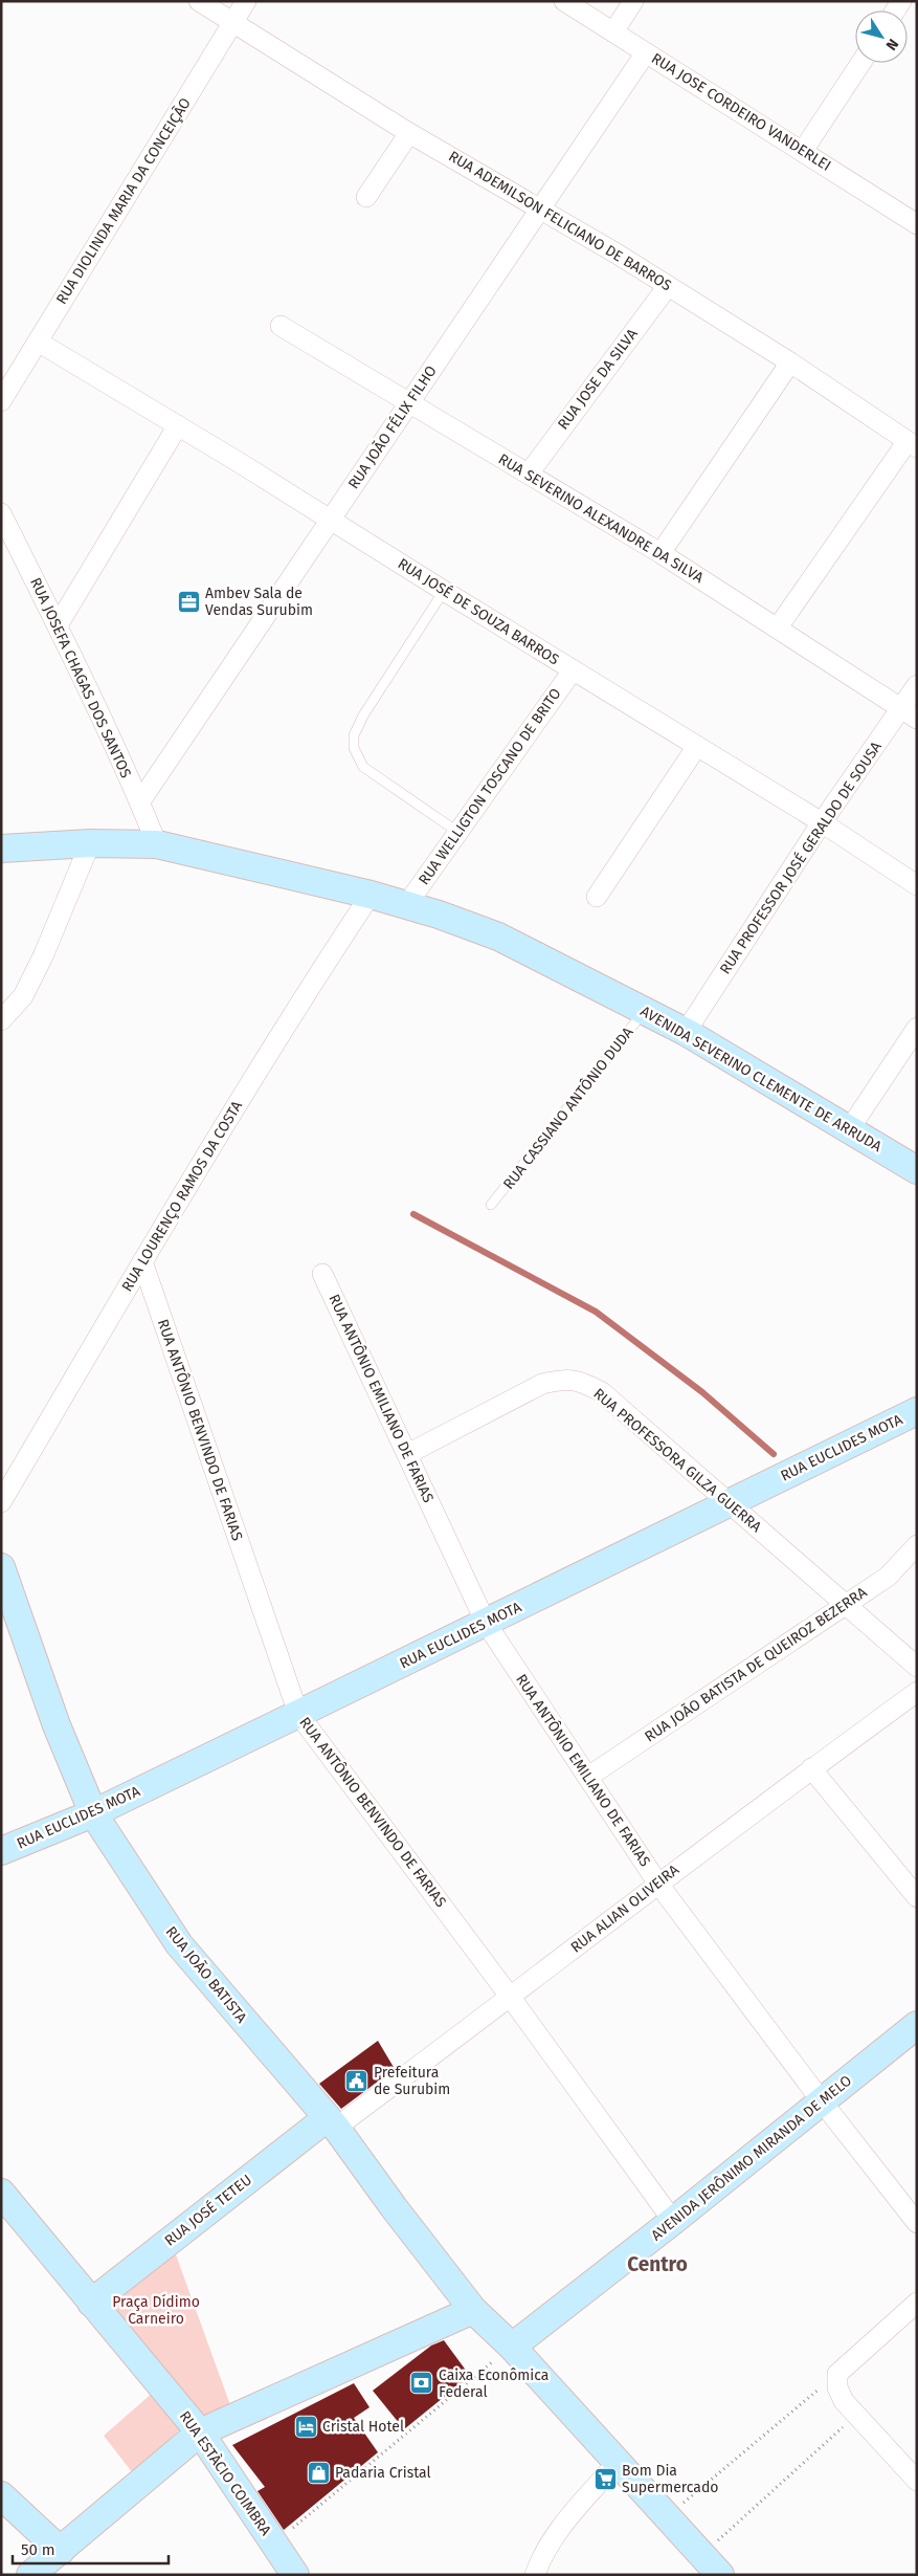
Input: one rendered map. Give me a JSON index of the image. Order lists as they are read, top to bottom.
{
  "streets": {
    "main road": [
      "AVENIDA SEVERINO CLEMENTE DE ARRUDA",
      "RUA EUCLIDES MOTA",
      "RUA JOÃO BATISTA",
      "AVENIDA JERÔNIMO MIRANDA DE MELO",
      "RUA JOSÉ TETEU",
      "RUA ESTÀCIO COIMBRA"
    ],
    "street": [
      "RUA JOSE CORDEIRO VANDERLEI",
      "RUA DIOLINDA MARIA DA CONCEIÇÃO",
      "RUA ADEMILSON FELICIANO DE BARROS",
      "RUA JOSE DA SILVA",
      "RUA JOÃO FÉLIX FILHO",
      "RUA SEVERINO ALEXANDRE DA SILVA",
      "RUA JOSÉ DE SOUZA BARROS",
      "RUA JOSEFA CHAGAS DOS SANTOS",
      "RUA WELLIGTON TOSCANO DE BRITO",
      "RUA PROFESSOR JOSÉ GERALDO DE SOUSA",
      "RUA LOURENÇO RAMOS DA COSTA",
      "RUA ANTÔNIO EMILIANO DE FARIAS",
      "RUA ANTÔNIO BENVINDO DE FARIAS",
      "RUA PROFESSORA GILZA GUERRA",
      "RUA JOÃO BATISTA DE QUEIROZ BEZERRA",
      "RUA ALIAN OLIVEIRA"
    ],
    "lane": ["RUA CASSIANO ANTÔNIO DUDA"]
  },
  "crossings": [
    ["RUA JOSE CORDEIRO VANDERLEI", "RUA JOÃO FÉLIX FILHO"],
    ["RUA DIOLINDA MARIA DA CONCEIÇÃO", "RUA ADEMILSON FELICIANO DE BARROS"],
    ["RUA DIOLINDA MARIA DA CONCEIÇÃO", "RUA JOSÉ DE SOUZA BARROS"],
    ["RUA ADEMILSON FELICIANO DE BARROS", "RUA JOSE DA SILVA"],
    ["RUA ADEMILSON FELICIANO DE BARROS", "RUA JOÃO FÉLIX FILHO"],
    ["RUA JOSE DA SILVA", "RUA SEVERINO ALEXANDRE DA SILVA"],
    ["RUA JOÃO FÉLIX FILHO", "RUA SEVERINO ALEXANDRE DA SILVA"],
    ["RUA JOÃO FÉLIX FILHO", "RUA JOSÉ DE SOUZA BARROS"],
    ["RUA JOÃO FÉLIX FILHO", "RUA JOSEFA CHAGAS DOS SANTOS"],
    ["RUA SEVERINO ALEXANDRE DA SILVA", "RUA PROFESSOR JOSÉ GERALDO DE SOUSA"],
    ["RUA JOSÉ DE SOUZA BARROS", "RUA WELLIGTON TOSCANO DE BRITO"],
    ["RUA JOSÉ DE SOUZA BARROS", "RUA PROFESSOR JOSÉ GERALDO DE SOUSA"],
    ["RUA JOSEFA CHAGAS DOS SANTOS", "AVENIDA SEVERINO CLEMENTE DE ARRUDA"],
    ["RUA WELLIGTON TOSCANO DE BRITO", "AVENIDA SEVERINO CLEMENTE DE ARRUDA"],
    ["RUA PROFESSOR JOSÉ GERALDO DE SOUSA", "AVENIDA SEVERINO CLEMENTE DE ARRUDA"],
    ["AVENIDA SEVERINO CLEMENTE DE ARRUDA", "RUA CASSIANO ANTÔNIO DUDA"],
    ["AVENIDA SEVERINO CLEMENTE DE ARRUDA", "RUA LOURENÇO RAMOS DA COSTA"],
    ["RUA LOURENÇO RAMOS DA COSTA", "RUA ANTÔNIO BENVINDO DE FARIAS"],
    ["RUA ANTÔNIO EMILIANO DE FARIAS", "RUA EUCLIDES MOTA"],
    ["RUA ANTÔNIO EMILIANO DE FARIAS", "RUA PROFESSORA GILZA GUERRA"],
    ["RUA ANTÔNIO EMILIANO DE FARIAS", "RUA JOÃO BATISTA DE QUEIROZ BEZERRA"],
    ["RUA ANTÔNIO EMILIANO DE FARIAS", "RUA ALIAN OLIVEIRA"],
    ["RUA ANTÔNIO EMILIANO DE FARIAS", "AVENIDA JERÔNIMO MIRANDA DE MELO"],
    ["RUA ANTÔNIO BENVINDO DE FARIAS", "RUA EUCLIDES MOTA"],
    ["RUA ANTÔNIO BENVINDO DE FARIAS", "RUA ALIAN OLIVEIRA"],
    ["RUA ANTÔNIO BENVINDO DE FARIAS", "AVENIDA JERÔNIMO MIRANDA DE MELO"],
    ["RUA EUCLIDES MOTA", "RUA PROFESSORA GILZA GUERRA"],
    ["RUA EUCLIDES MOTA", "RUA JOÃO BATISTA"],
    ["RUA PROFESSORA GILZA GUERRA", "RUA JOÃO BATISTA DE QUEIROZ BEZERRA"],
    ["RUA ALIAN OLIVEIRA", "RUA JOÃO BATISTA"],
    ["RUA ALIAN OLIVEIRA", "RUA JOSÉ TETEU"],
    ["RUA JOÃO BATISTA", "AVENIDA JERÔNIMO MIRANDA DE MELO"],
    ["RUA JOÃO BATISTA", "RUA JOSÉ TETEU"],
    ["RUA JOSÉ TETEU", "RUA ESTÀCIO COIMBRA"]
  ],
  "districts": ["Centro"],
  "parks": ["Praça Dídimo Carneiro"],
  "places": {
    "office": ["Ambev Sala de Vendas Surubim"],
    "public building": ["Prefeitura de Surubim"],
    "bank": ["Caixa Econômica Federal"],
    "hotel": ["Cristal Hotel"],
    "shop": ["Padaria Cristal"],
    "supermarket": ["Bom Dia Supermercado"]
  },
  "scale_bar": "50 m",
  "north": "bottom right"
}
